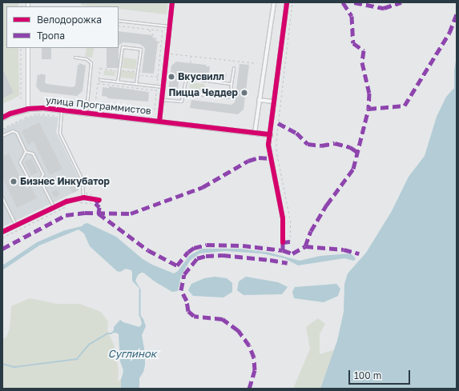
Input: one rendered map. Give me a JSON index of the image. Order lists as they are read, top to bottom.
{
  "streets": {
    "street": ["улица Программистов"]
  },
  "water": ["Суглинок"],
  "places": ["Вкусвилл", "Пицца Чеддер", "Бизнес Инкубатор"],
  "legend": ["Велодорожка", "Тропа"],
  "scale_bar": "100 m"
}
